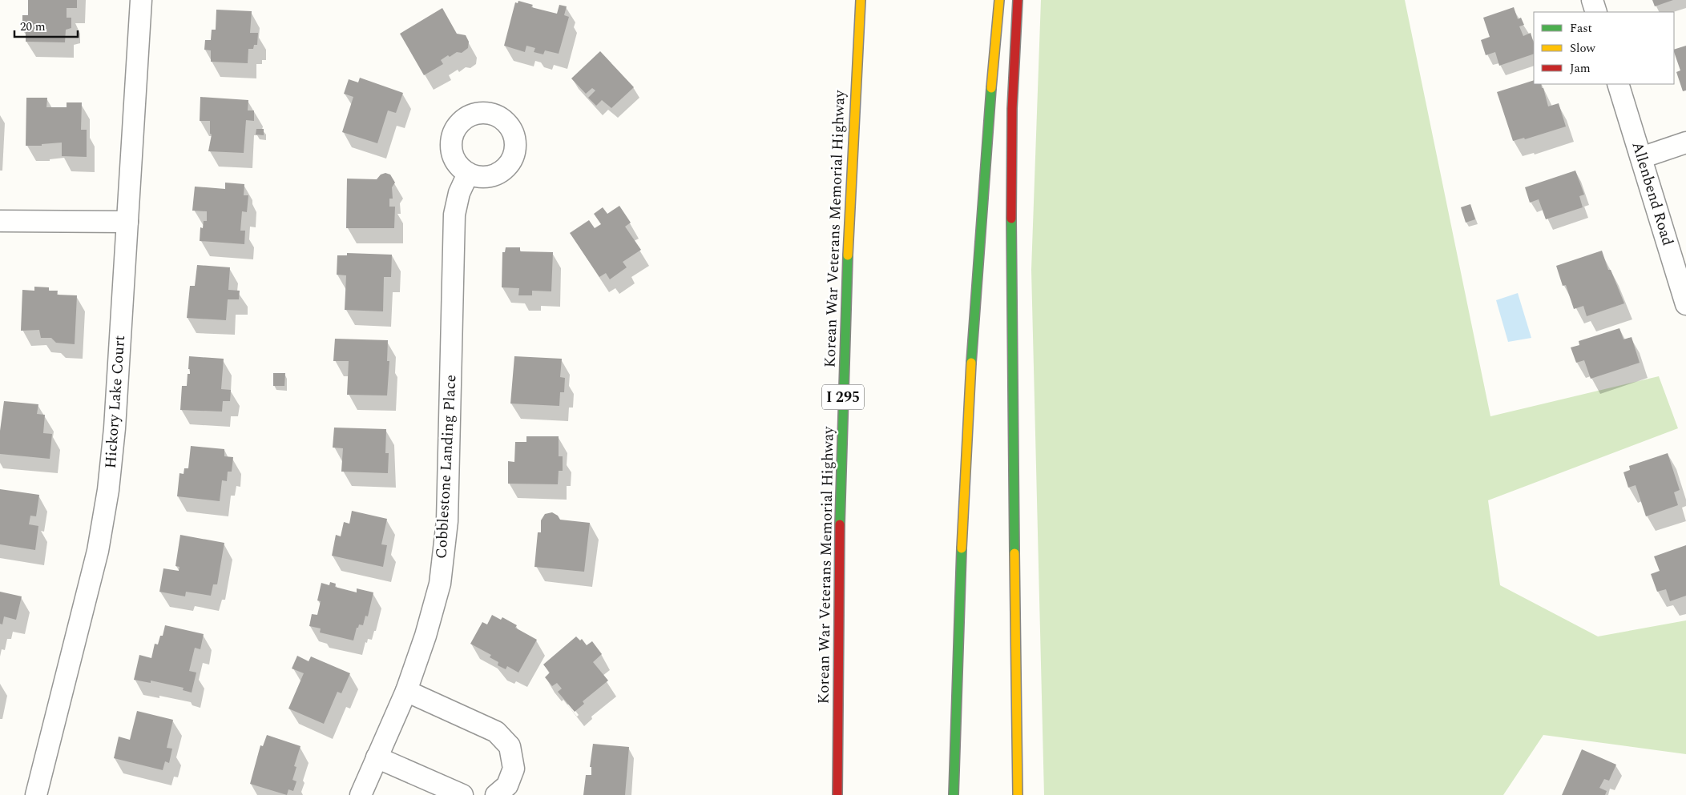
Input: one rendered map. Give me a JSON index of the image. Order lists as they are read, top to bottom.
{
  "streets": {
    "highway": ["Korean War Veterans Memorial Highway", "I 295"],
    "street": ["Allenbend Road", "Hickory Lake Court", "Cobblestone Landing Place"]
  },
  "legend": ["Fast", "Slow", "Jam"],
  "scale_bar": "20 m"
}
